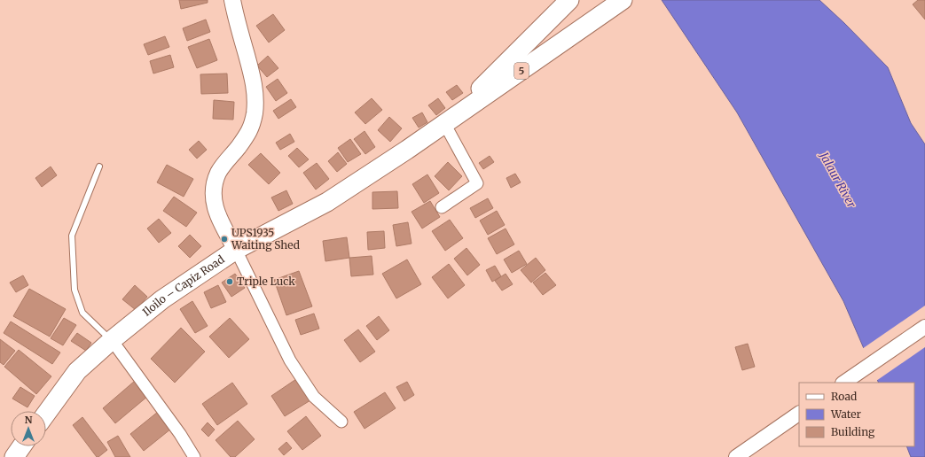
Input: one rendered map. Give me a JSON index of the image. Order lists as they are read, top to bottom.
{
  "streets": {
    "highway": ["5", "Iloilo – Capiz Road"]
  },
  "crossings": [
    ["5", "Iloilo – Capiz Road"]
  ],
  "water": ["Jalaur River"],
  "places": ["UPS1935 Waiting Shed", "Triple Luck"],
  "legend": ["Road", "Water", "Building"],
  "north": "top"
}
